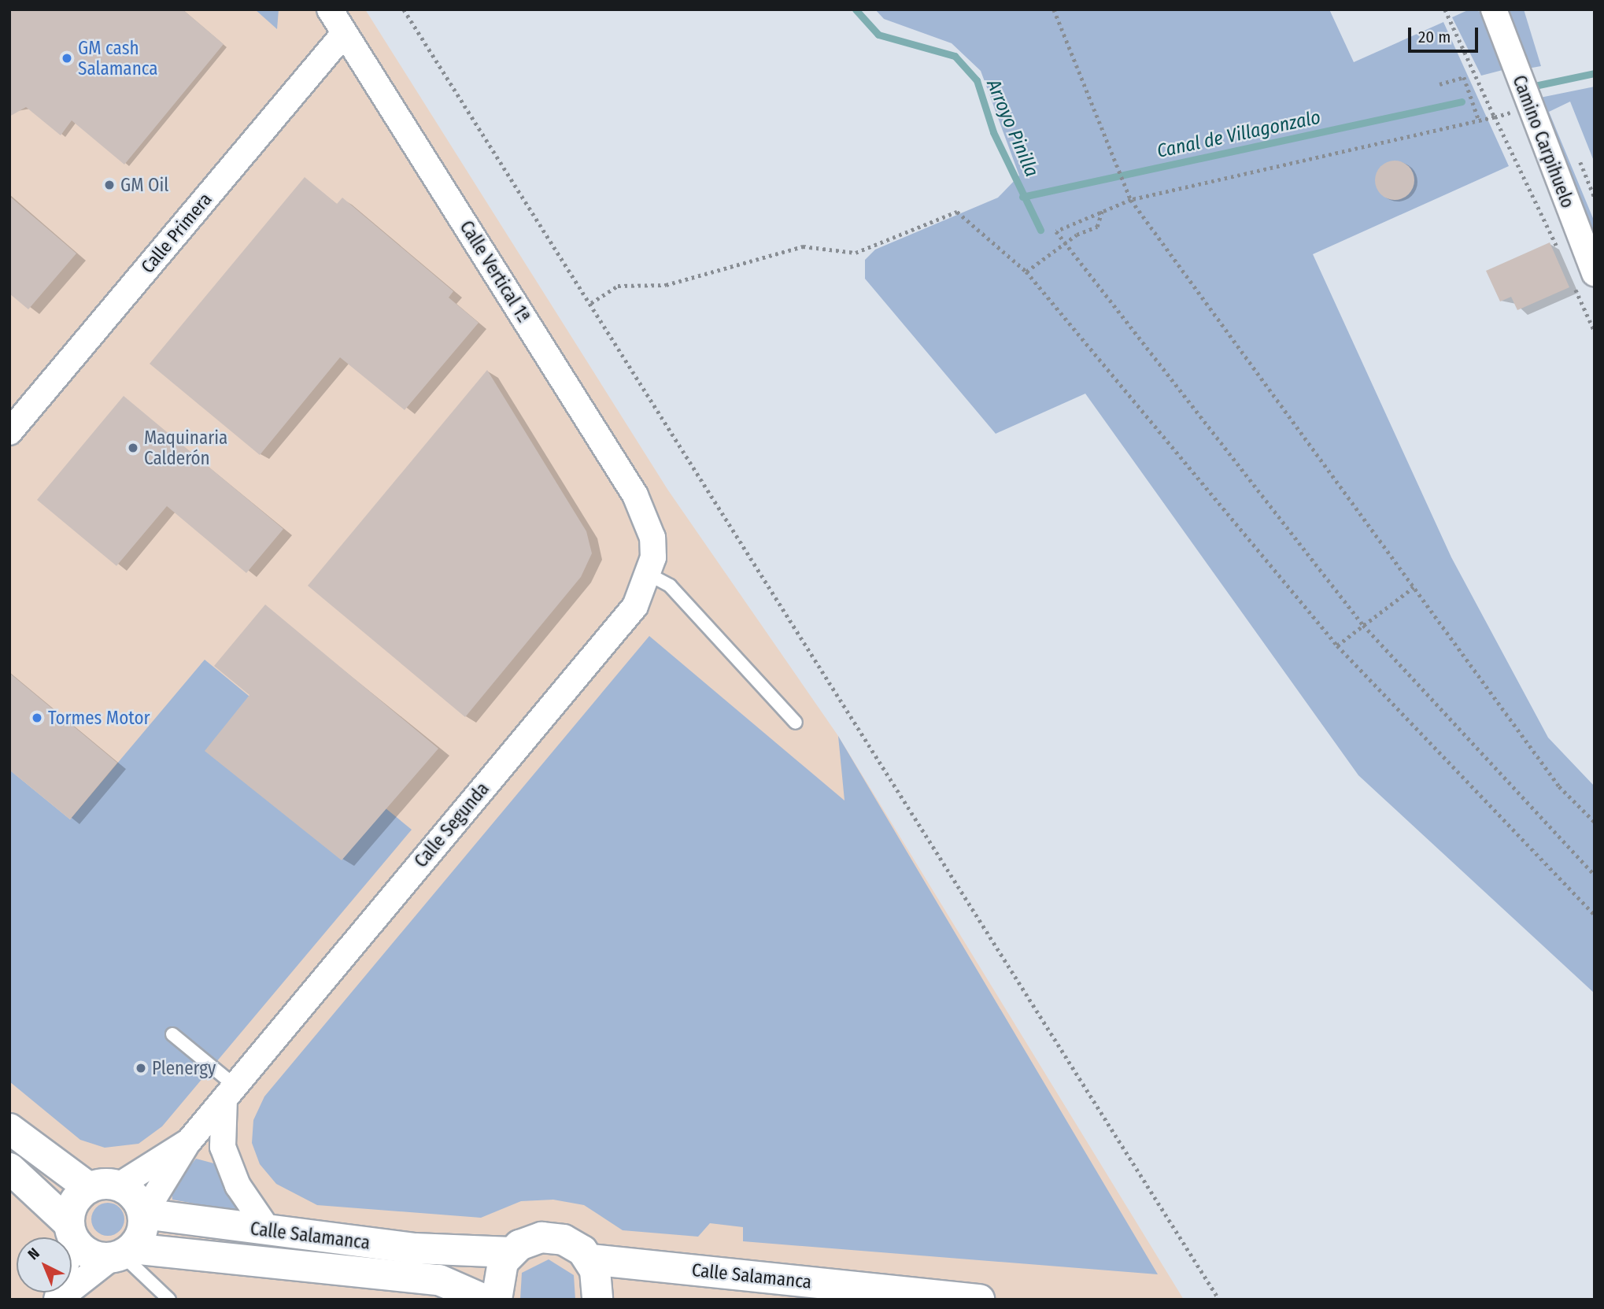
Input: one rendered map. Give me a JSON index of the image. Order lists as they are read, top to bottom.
{
  "streets": {
    "main road": ["Calle Salamanca"],
    "street": [
      "Camino Carpihuelo",
      "Calle Primera",
      "Calle Vertical 1ª",
      "Calle Segunda"
    ]
  },
  "crossings": [
    ["Calle Primera", "Calle Vertical 1ª"],
    ["Calle Vertical 1ª", "Calle Segunda"],
    ["Calle Segunda", "Calle Salamanca"]
  ],
  "water": ["Arroyo Pinilla", "Canal de Villagonzalo"],
  "places": [
    "GM cash Salamanca",
    "GM Oil",
    "Maquinaria Calderón",
    "Tormes Motor",
    "Plenergy"
  ],
  "scale_bar": "20 m",
  "north": "top left"
}
